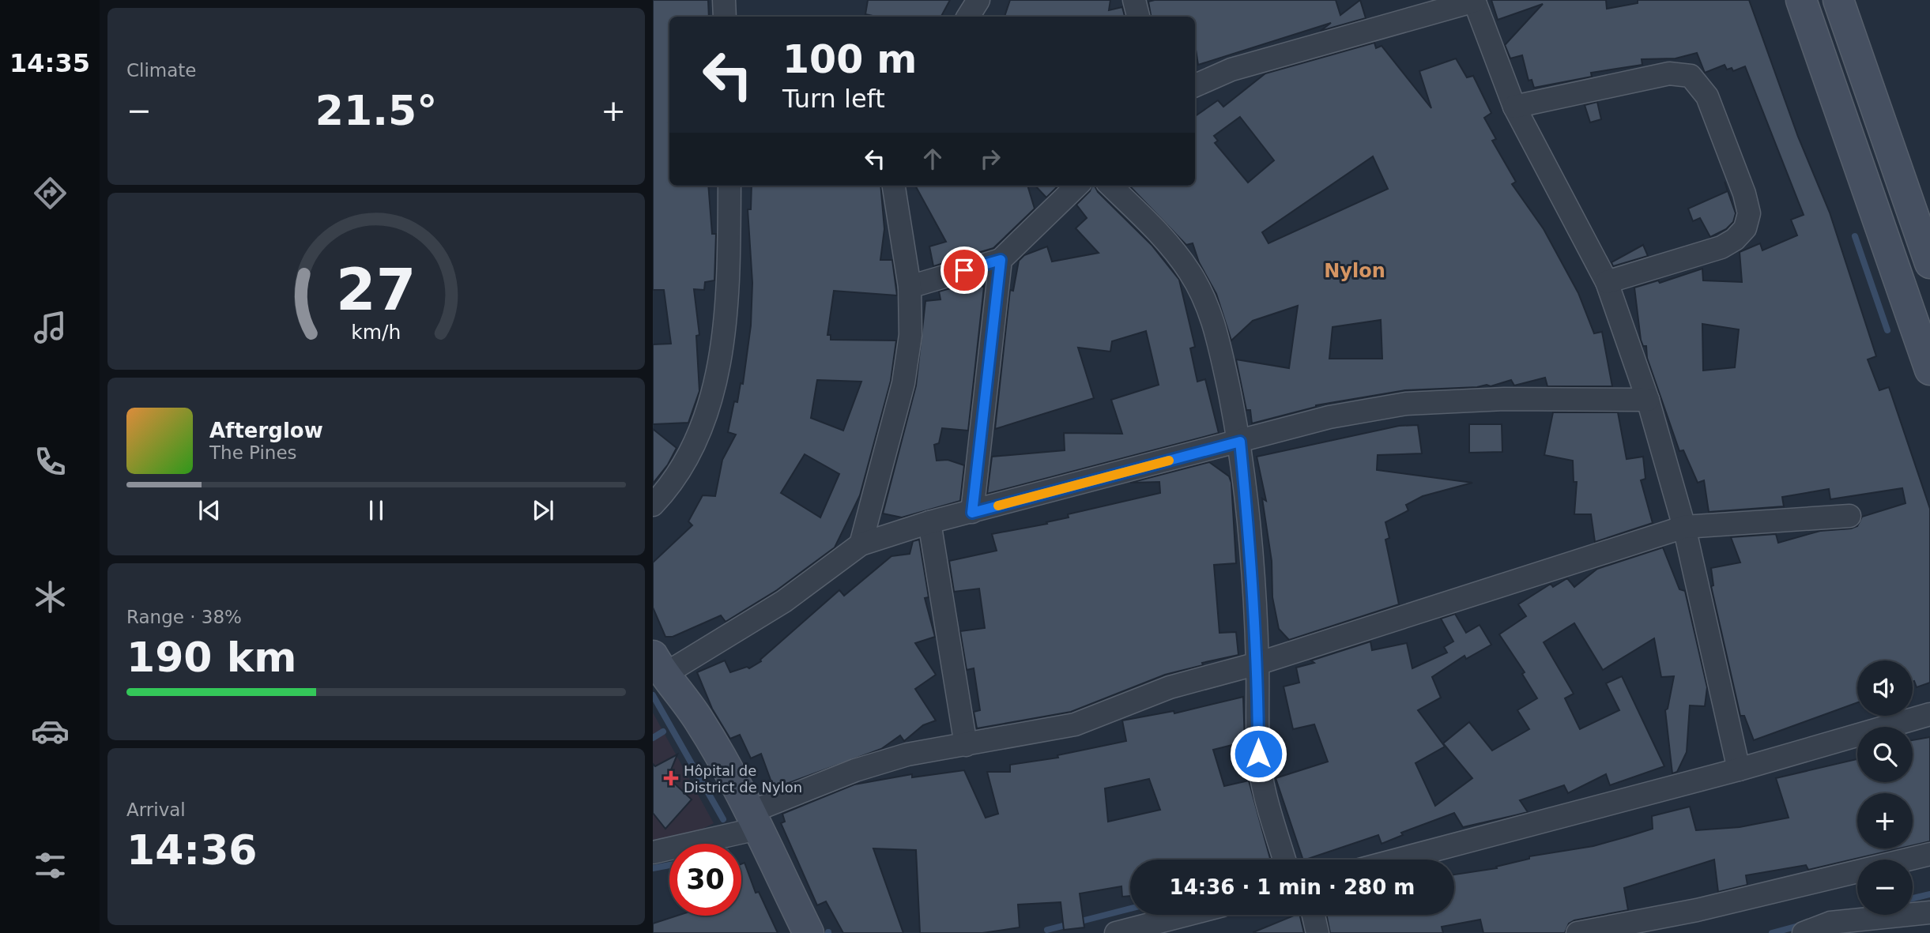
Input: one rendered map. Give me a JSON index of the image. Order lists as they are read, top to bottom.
{
  "districts": ["Nylon"],
  "places": {
    "health": ["Hôpital de District de Nylon"]
  },
  "page": {
    "tabs": "14:35",
    "tile": [
      "Climate",
      ["Range · 38%", "190 km"],
      ["Arrival", "14:36"]
    ],
    "turn": ["100 m", "Turn left"],
    "heat": ["−", "21.5°", "+"],
    "song": ["Afterglow", "The Pines"],
    "map_buttons": ["+", "−"],
    "limit": "30",
    "trip": "14:36 · 1 min · 280 m",
    "gauge": ["27", "km/h"]
  }
}
